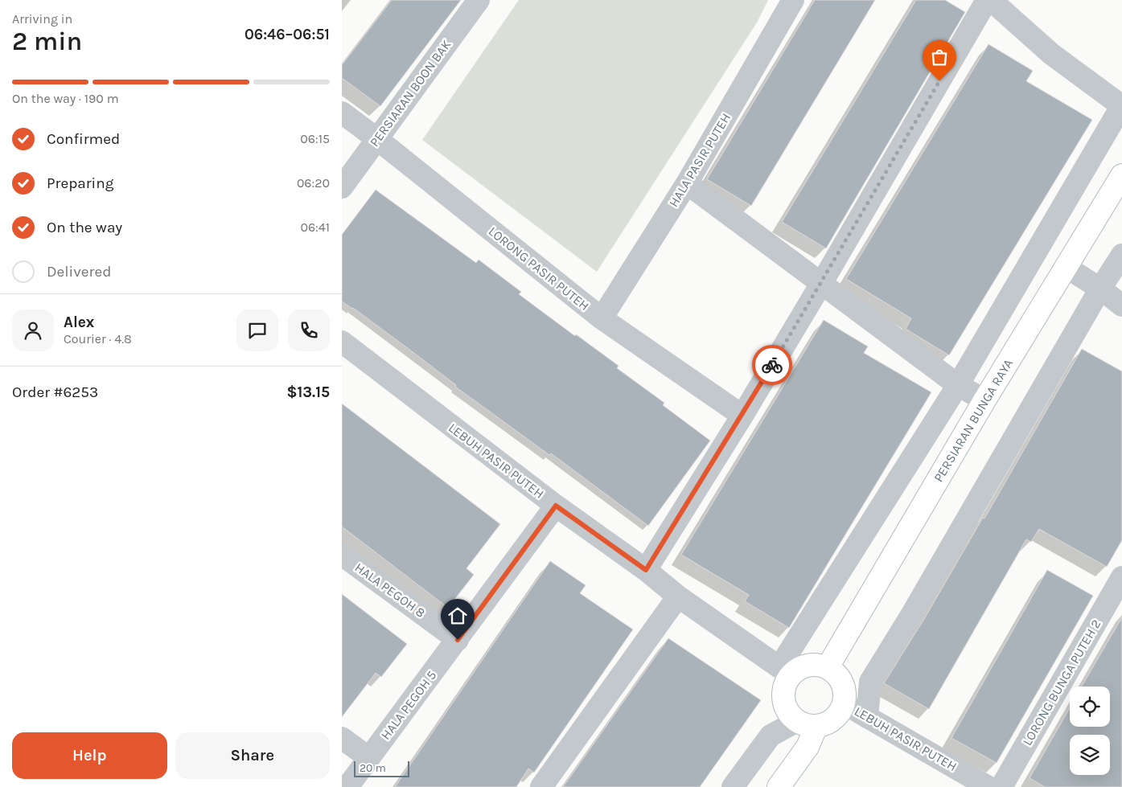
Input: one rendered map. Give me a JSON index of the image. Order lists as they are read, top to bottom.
{
  "streets": {
    "street": [
      "PERSIARAN BOON BAK",
      "HALA PASIR PUTEH",
      "LORONG PASIR PUTEH",
      "PERSIARAN BUNGA RAYA",
      "LEBUH PASIR PUTEH",
      "HALA PEGOH 8",
      "LORONG BUNGA PUTEH 2",
      "HALA PEGOH 5"
    ]
  },
  "crossings": [
    ["PERSIARAN BOON BAK", "LORONG PASIR PUTEH"],
    ["HALA PASIR PUTEH", "LORONG PASIR PUTEH"],
    ["PERSIARAN BUNGA RAYA", "LEBUH PASIR PUTEH"],
    ["LEBUH PASIR PUTEH", "HALA PEGOH 5"],
    ["HALA PEGOH 8", "HALA PEGOH 5"]
  ],
  "scale_bar": "20 m",
  "page": {
    "heading": ["2 min", "Arriving in", "06:46–06:51"],
    "panel": [
      "Alex",
      "Courier · 4.8",
      "Order #6253",
      "$13.15"
    ],
    "bar": "On the way · 190 m",
    "list": [
      ["Confirmed", "06:15"],
      ["Preparing", "06:20"],
      ["On the way", "06:41"],
      "Delivered"
    ],
    "buttons": ["Help", "Share"],
    "scale": "20 m"
  }
}
